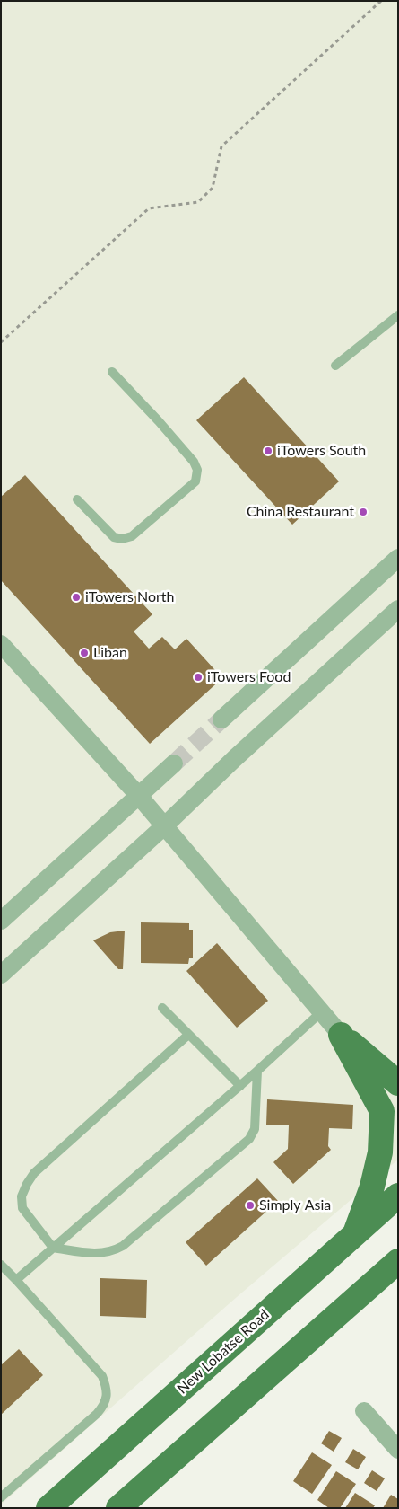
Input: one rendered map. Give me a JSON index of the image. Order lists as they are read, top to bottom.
{
  "streets": {
    "main road": ["New Lobatse Road"]
  },
  "places": [
    "iTowers South",
    "China Restaurant",
    "iTowers North",
    "Liban",
    "iTowers Food",
    "Simply Asia"
  ]
}
